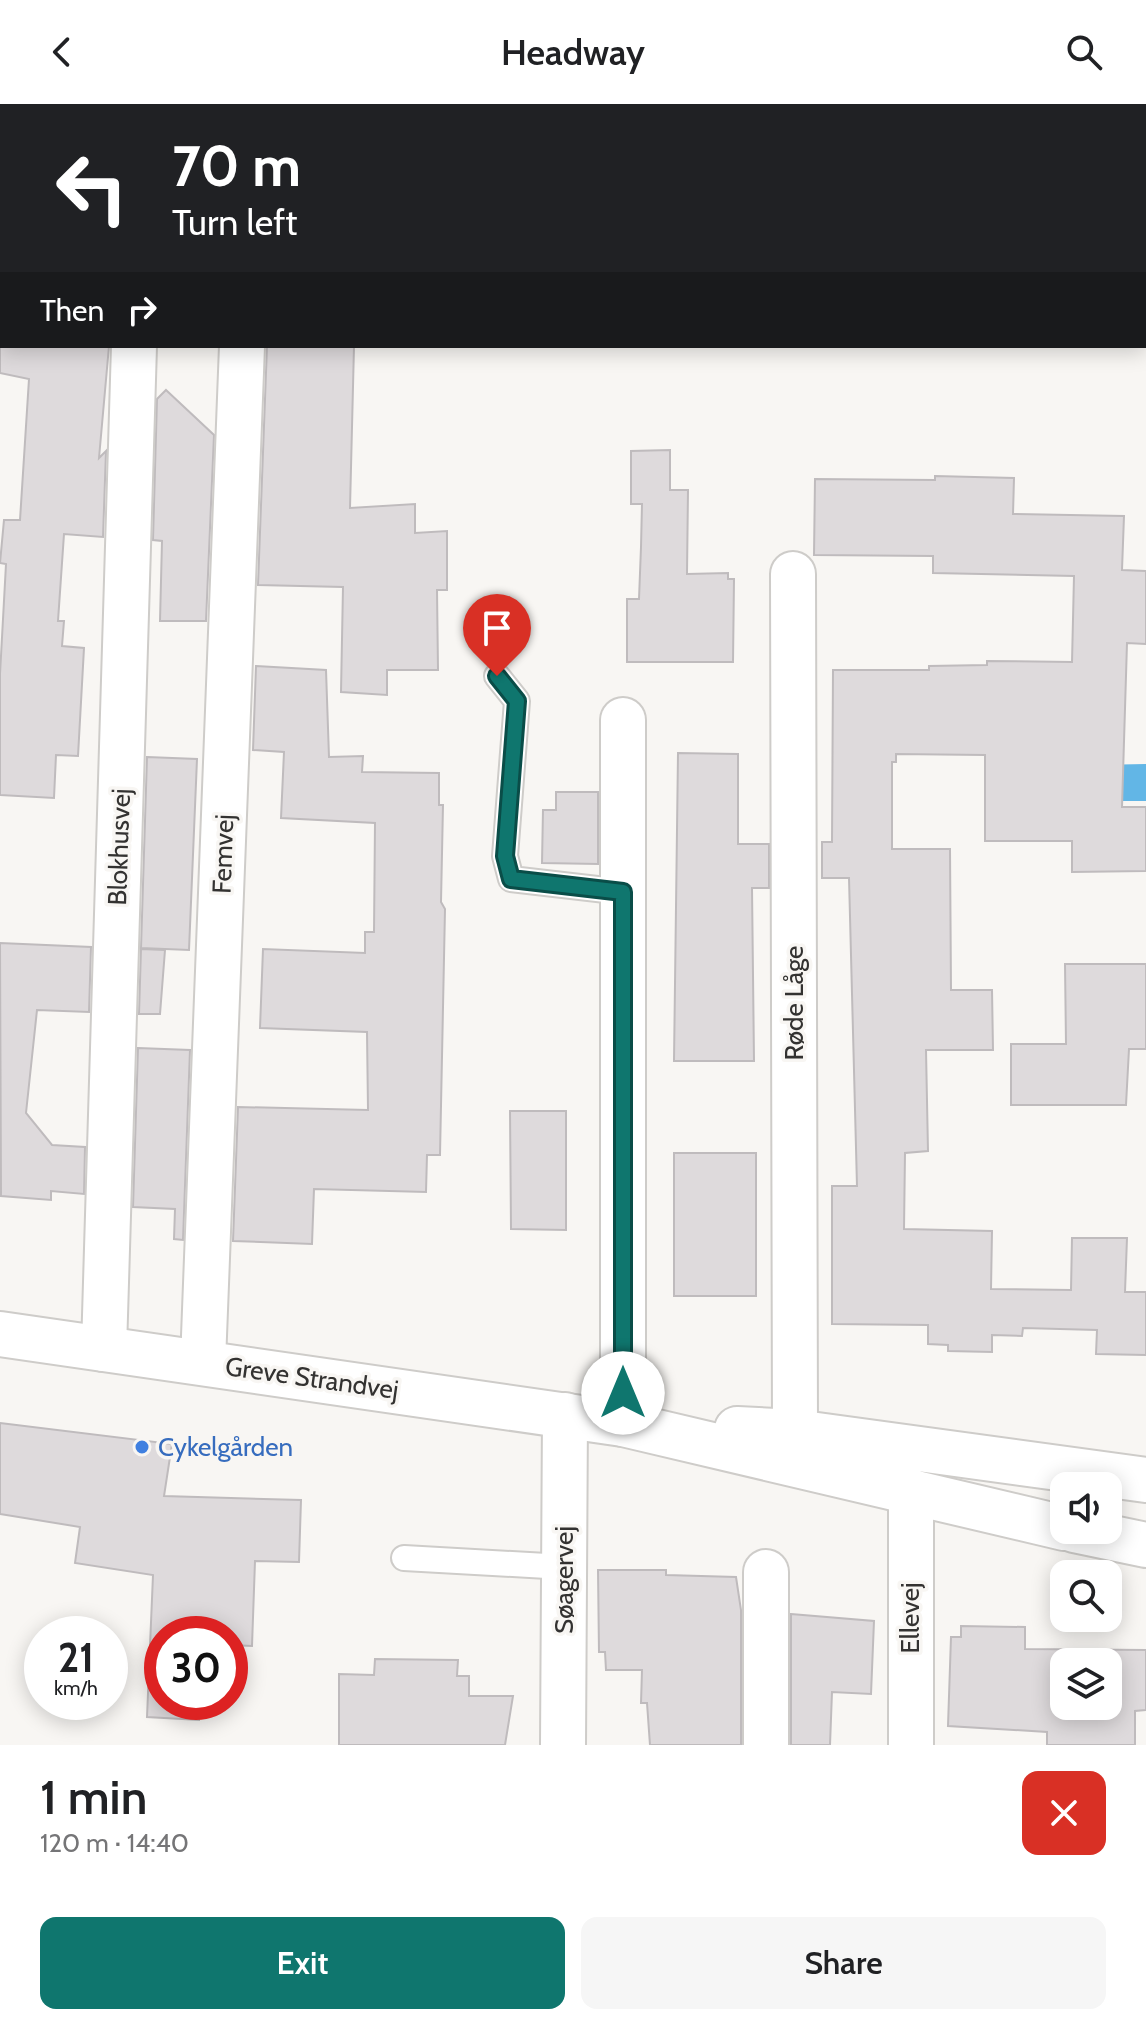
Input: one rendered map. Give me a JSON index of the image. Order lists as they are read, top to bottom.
{
  "streets": {
    "street": [
      "Blokhusvej",
      "Femvej",
      "Røde Låge",
      "Greve Strandvej",
      "Søagervej",
      "Ellevej"
    ]
  },
  "crossings": [
    ["Blokhusvej", "Greve Strandvej"],
    ["Femvej", "Greve Strandvej"],
    ["Røde Låge", "Greve Strandvej"],
    ["Greve Strandvej", "Søagervej"],
    ["Greve Strandvej", "Ellevej"]
  ],
  "places": ["Cykelgården"],
  "page": {
    "header": "Headway",
    "turn": ["70 m", "Turn left"],
    "then": "Then",
    "speed": "21 km/h",
    "limit": "30",
    "heading": ["1 min", "120 m · 14:40"],
    "buttons": ["Exit", "Share"]
  }
}
